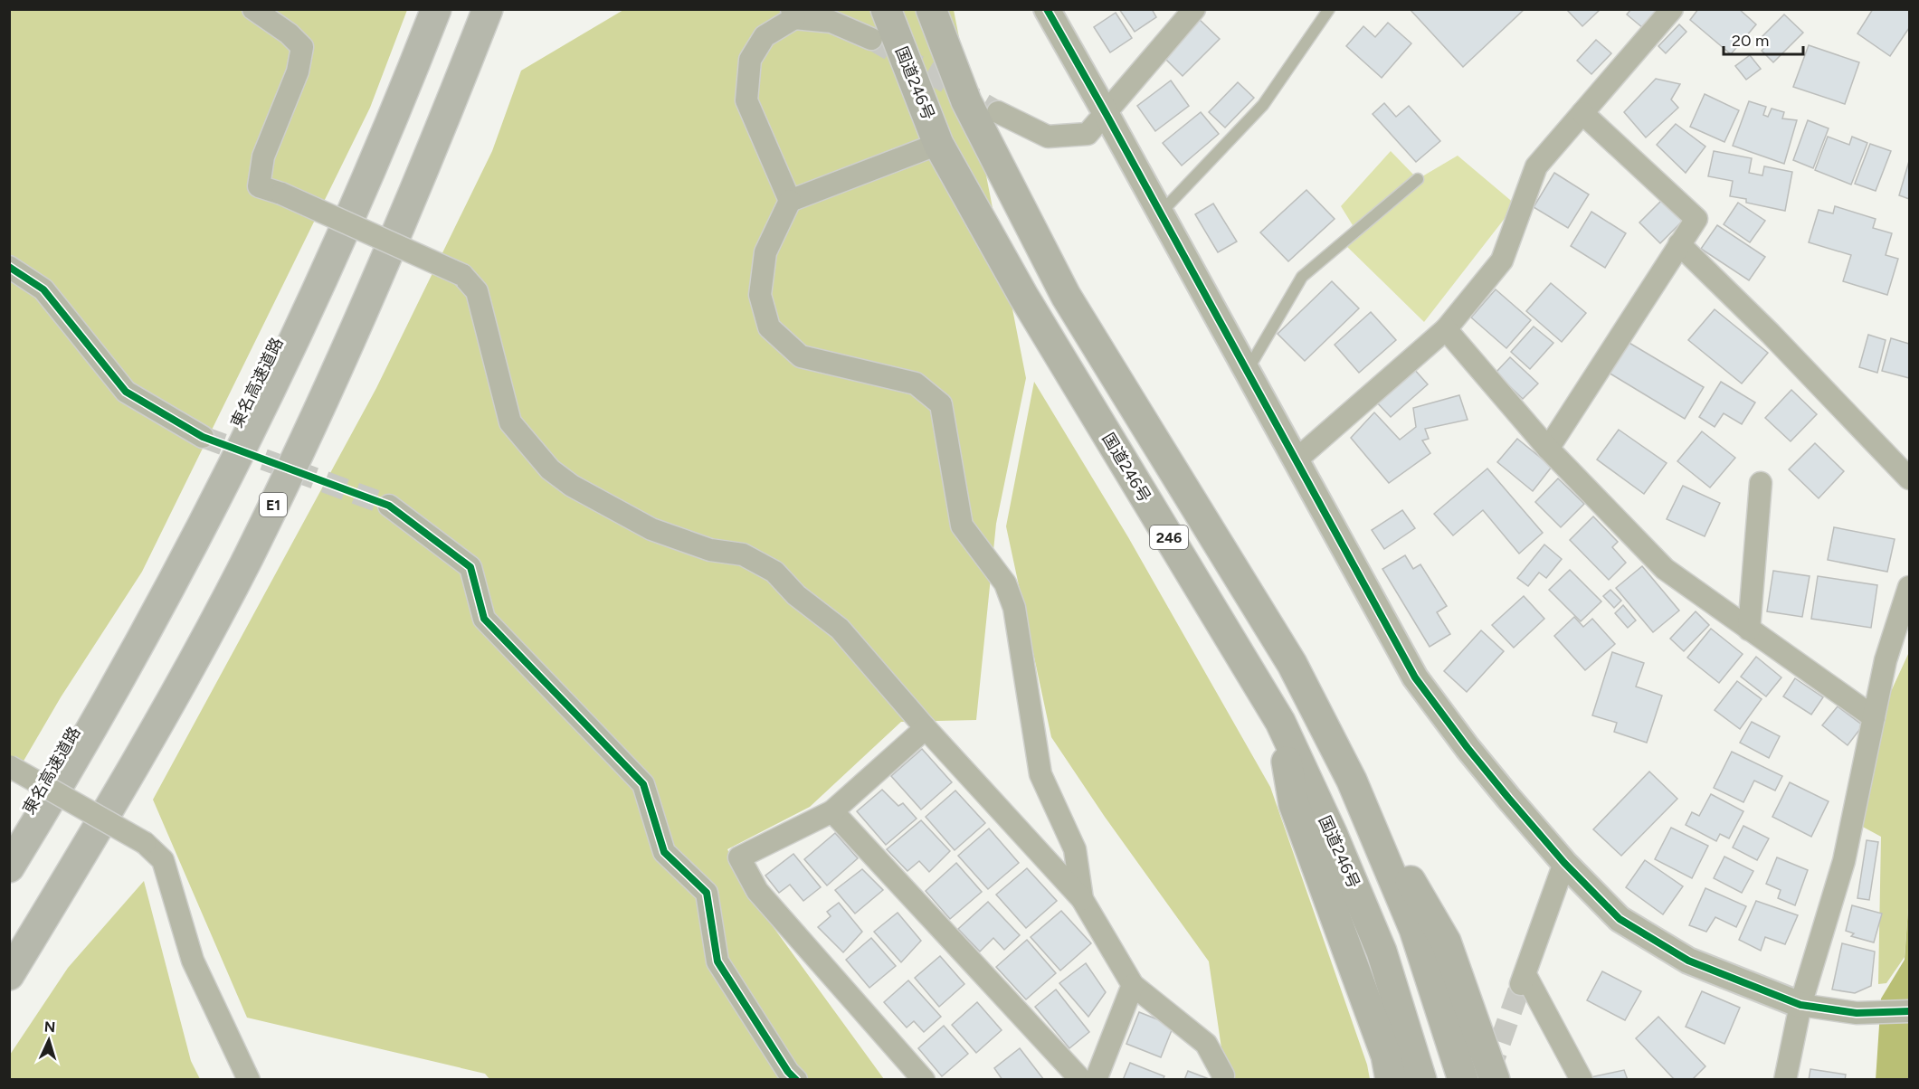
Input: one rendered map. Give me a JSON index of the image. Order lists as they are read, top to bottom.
{
  "streets": {
    "highway": [
      "国道246号",
      "東名高速道路",
      "E1",
      "246"
    ]
  },
  "scale_bar": "20 m",
  "north": "top"
}
